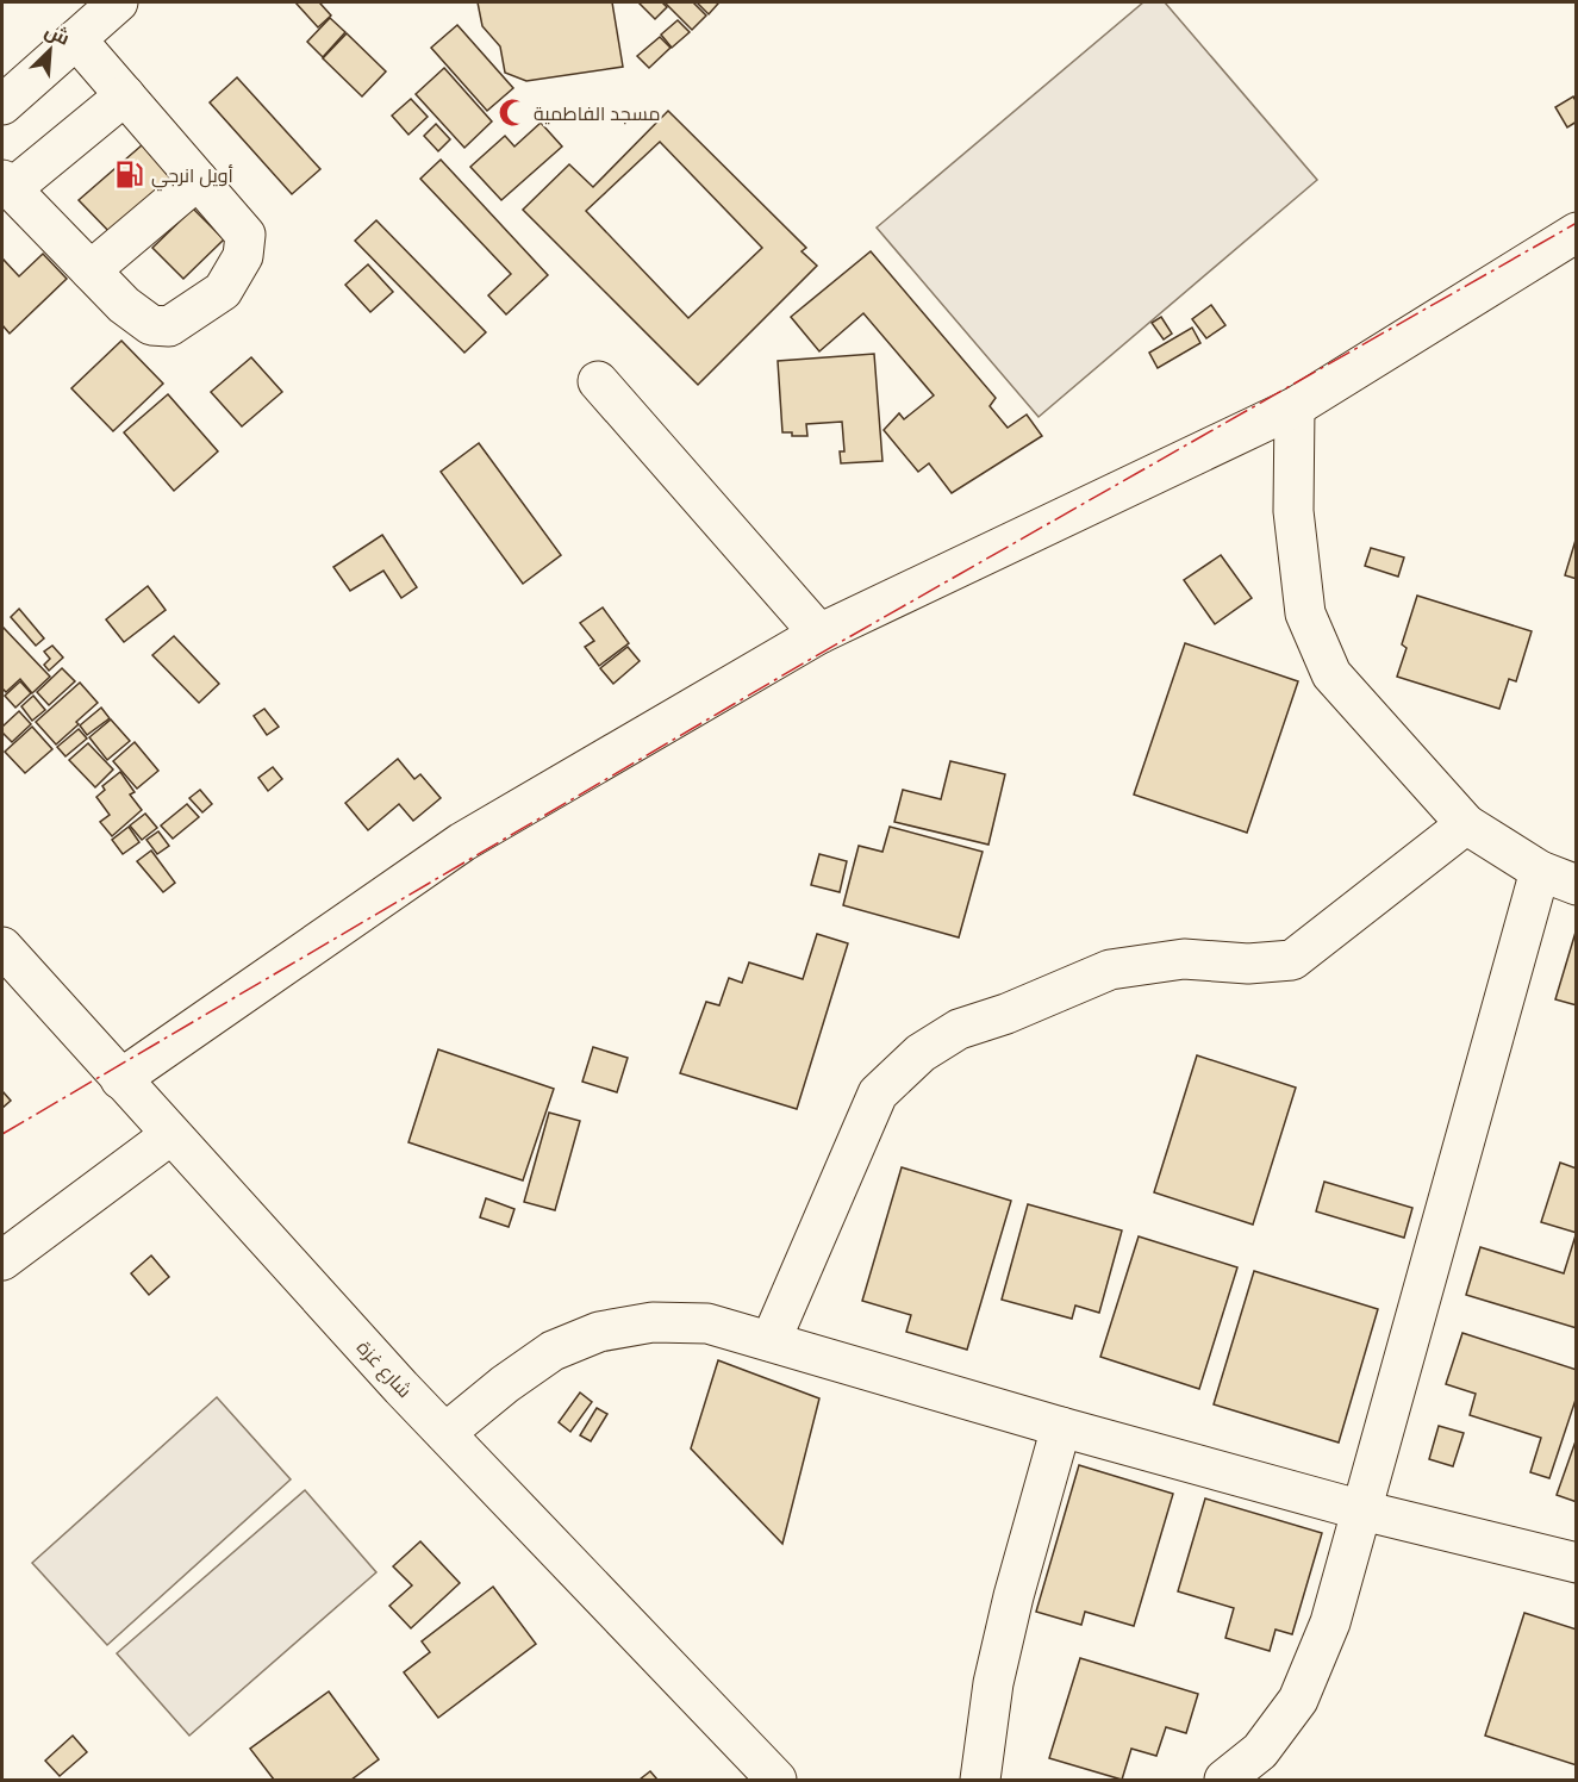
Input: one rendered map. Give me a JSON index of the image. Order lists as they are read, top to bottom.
{
  "streets": {
    "street": ["شارع غزة"]
  },
  "places": {
    "mosque": ["مسجد الفاطمية"],
    "fuel station": ["أويل انرجي"]
  },
  "north": "top right"
}
